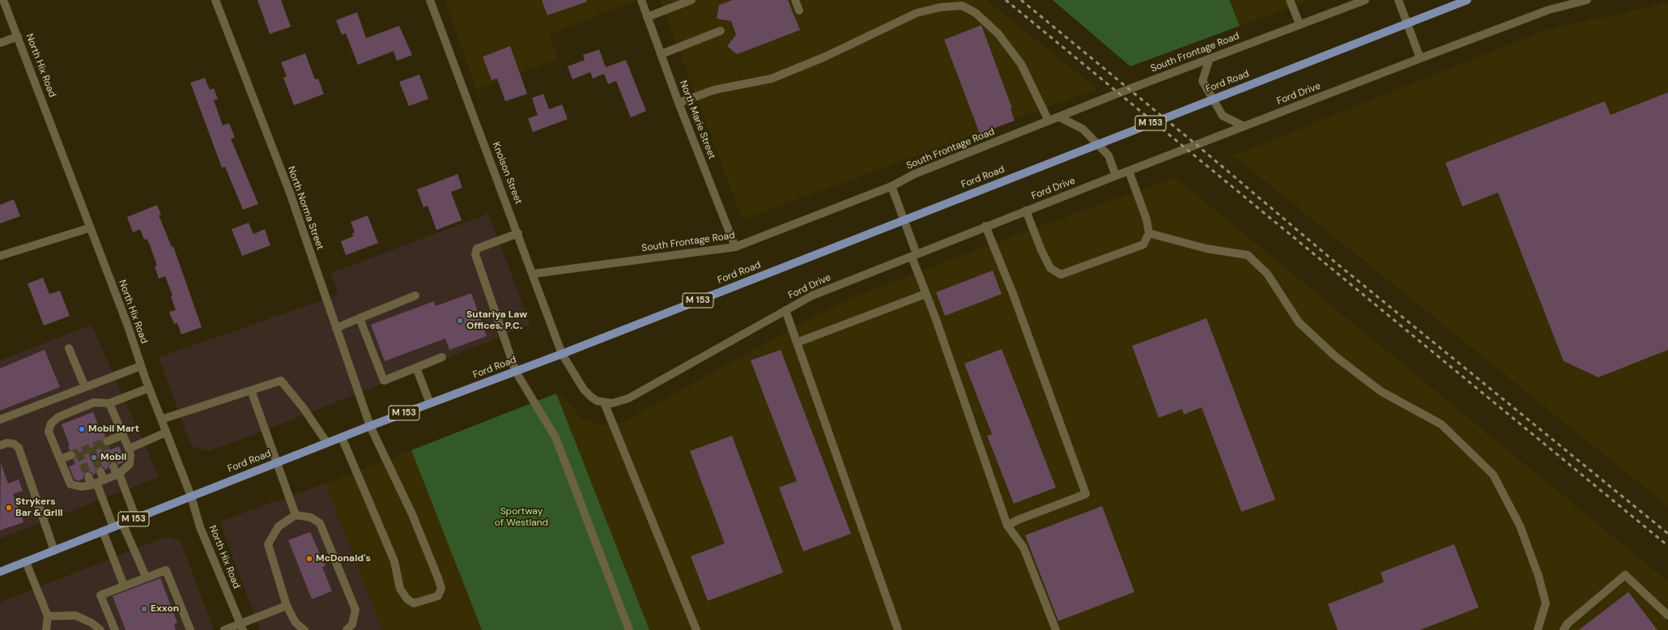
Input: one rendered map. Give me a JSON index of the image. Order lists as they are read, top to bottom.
{
  "streets": {
    "main road": ["Ford Road", "M 153"],
    "street": [
      "South Frontage Road",
      "North Hix Road",
      "Ford Drive",
      "North Marie Street",
      "Knolson Street",
      "North Norma Street"
    ]
  },
  "crossings": [
    ["South Frontage Road", "North Marie Street"],
    ["South Frontage Road", "Knolson Street"],
    ["North Hix Road", "Ford Road"],
    ["Ford Road", "Ford Drive"],
    ["Ford Road", "Knolson Street"],
    ["Ford Road", "North Norma Street"],
    ["Ford Drive", "Knolson Street"]
  ],
  "parks": ["Sportway of Westland"],
  "places": [
    "Sutariya Law Offices, P.C.",
    "Mobil Mart",
    "Mobil",
    "Strykers Bar & Grill",
    "McDonald's",
    "Exxon"
  ]
}
